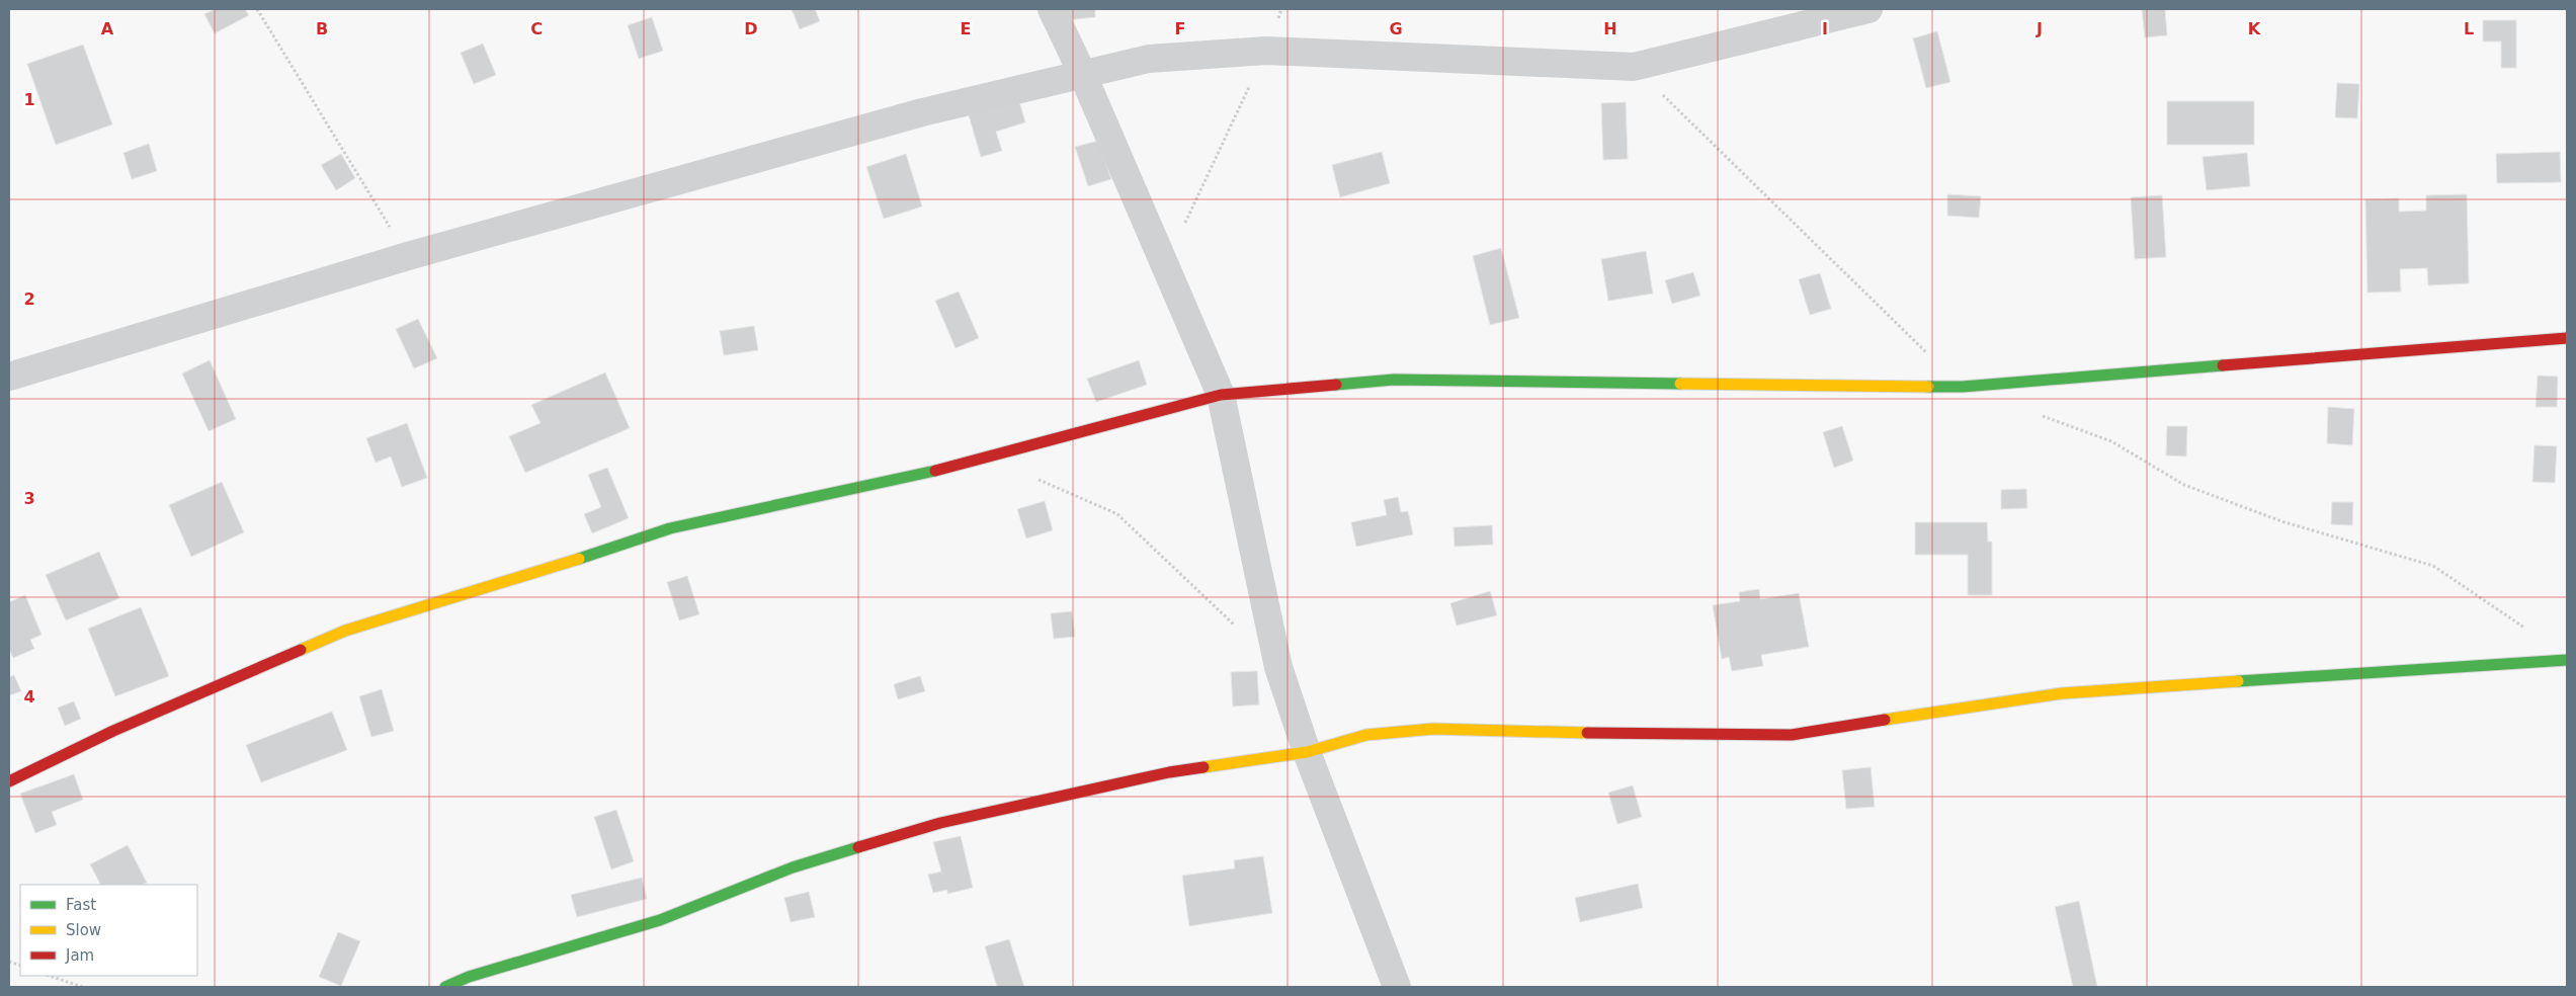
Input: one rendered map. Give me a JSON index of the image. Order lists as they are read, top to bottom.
{
  "legend": ["Fast", "Slow", "Jam"],
  "grid": {
    "columns": [
      "A",
      "B",
      "C",
      "D",
      "E",
      "F",
      "G",
      "H",
      "I",
      "J",
      "K",
      "L"
    ],
    "rows": [
      "1",
      "2",
      "3",
      "4"
    ]
  }
}
